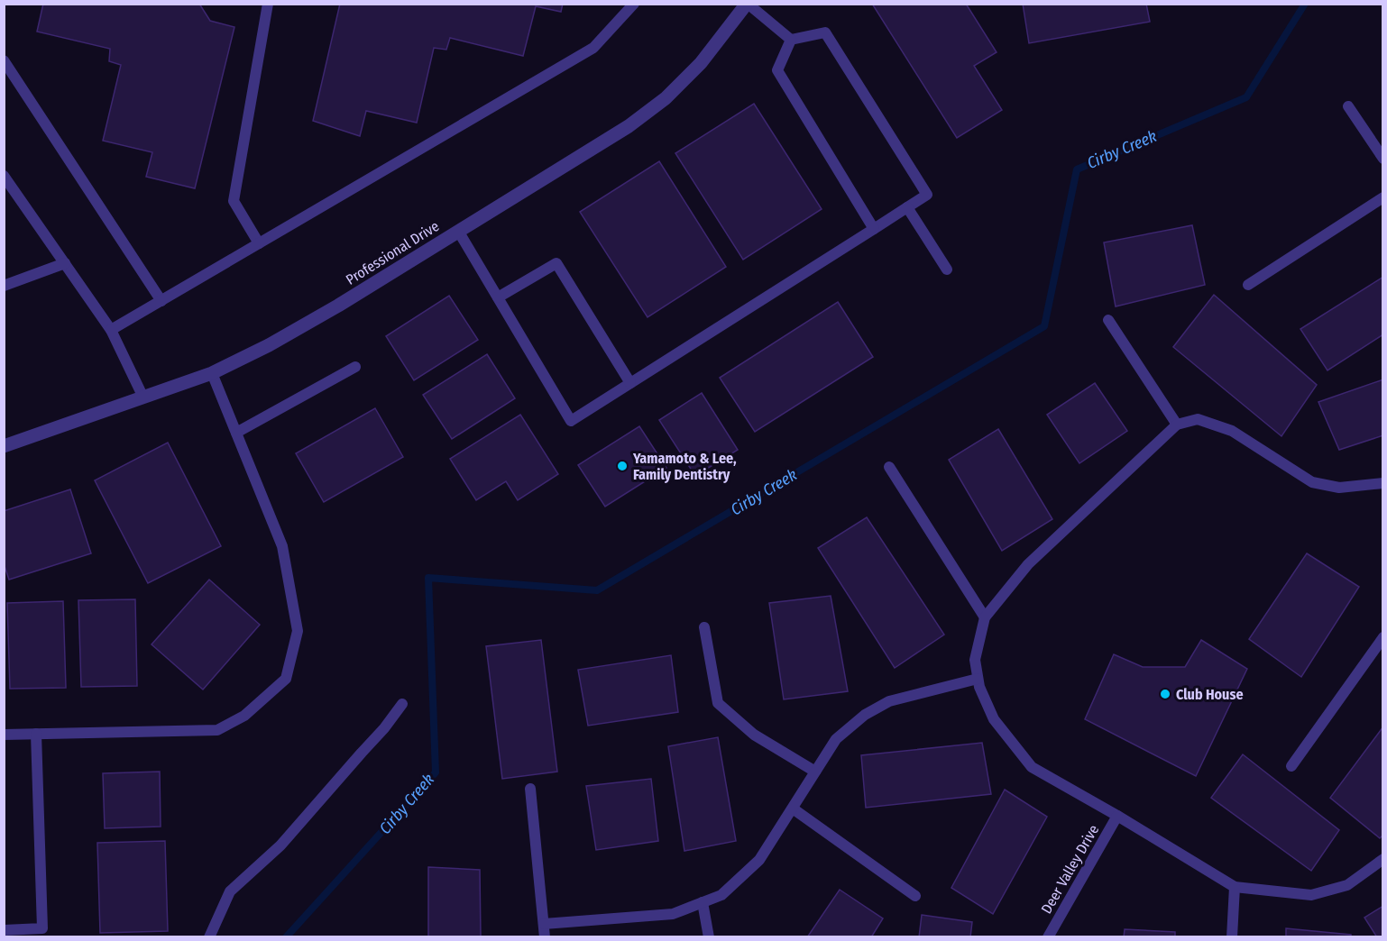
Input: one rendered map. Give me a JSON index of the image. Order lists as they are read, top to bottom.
{
  "streets": {
    "street": ["Professional Drive"],
    "lane": ["Deer Valley Drive"]
  },
  "water": ["Cirby Creek"],
  "places": ["Yamamoto & Lee, Family Dentistry", "Club House"]
}
